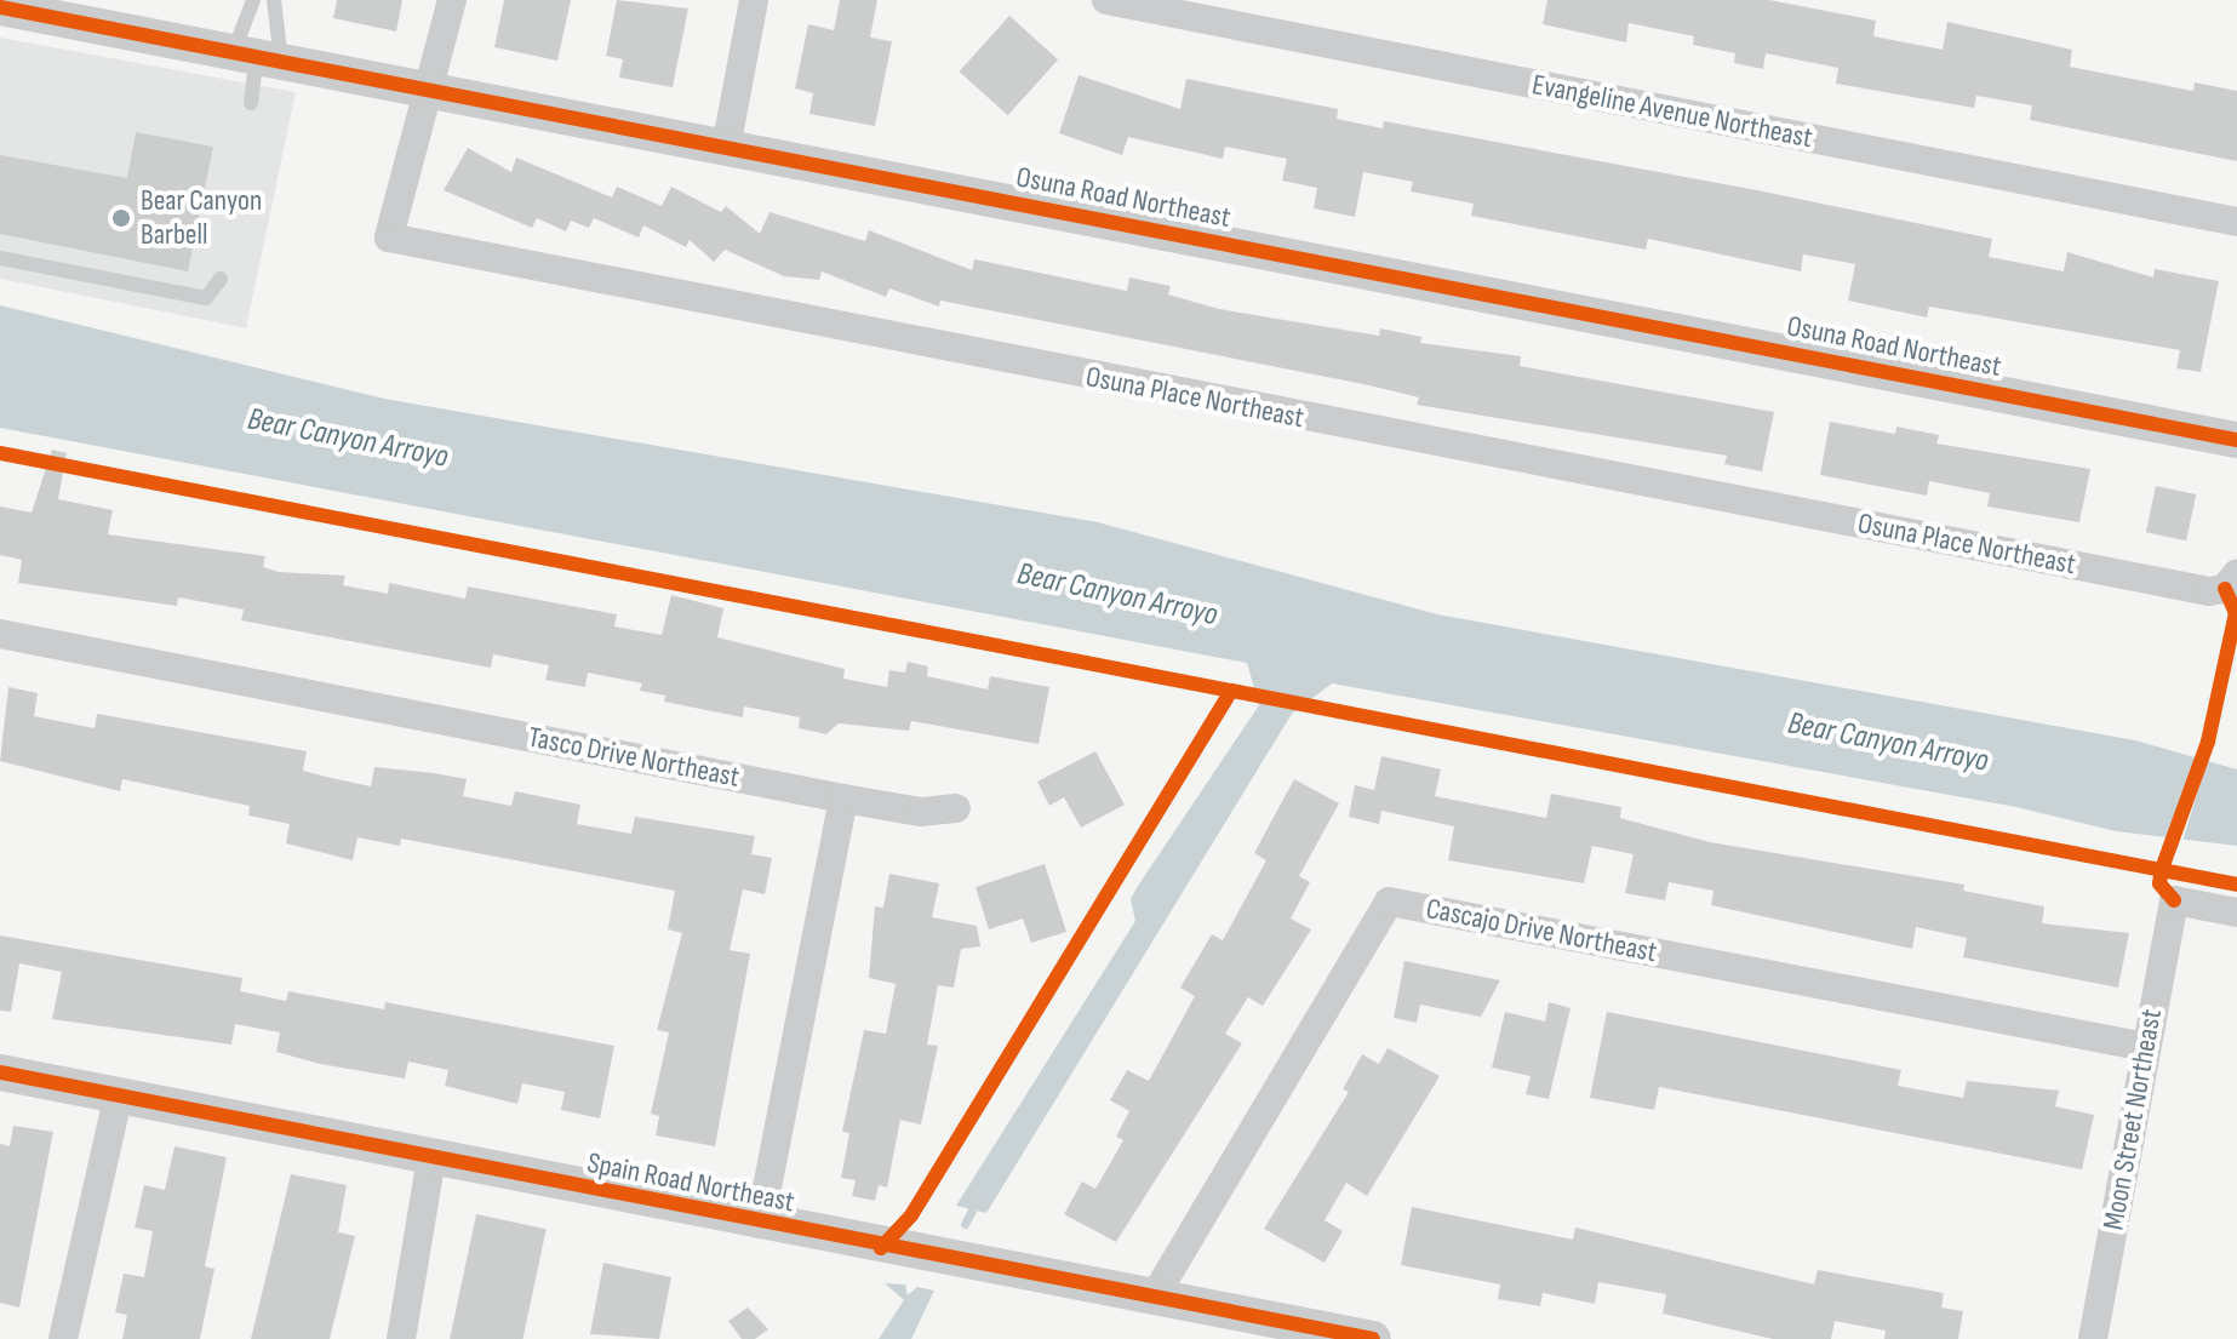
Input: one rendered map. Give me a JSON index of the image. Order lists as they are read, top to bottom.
{
  "streets": {
    "street": [
      "Evangeline Avenue Northeast",
      "Osuna Road Northeast",
      "Osuna Place Northeast",
      "Tasco Drive Northeast",
      "Cascajo Drive Northeast",
      "Moon Street Northeast",
      "Spain Road Northeast"
    ]
  },
  "crossings": [
    ["Osuna Road Northeast", "Osuna Place Northeast"],
    ["Cascajo Drive Northeast", "Moon Street Northeast"],
    ["Cascajo Drive Northeast", "Spain Road Northeast"]
  ],
  "water": ["Bear Canyon Arroyo"],
  "places": ["Bear Canyon Barbell"]
}
